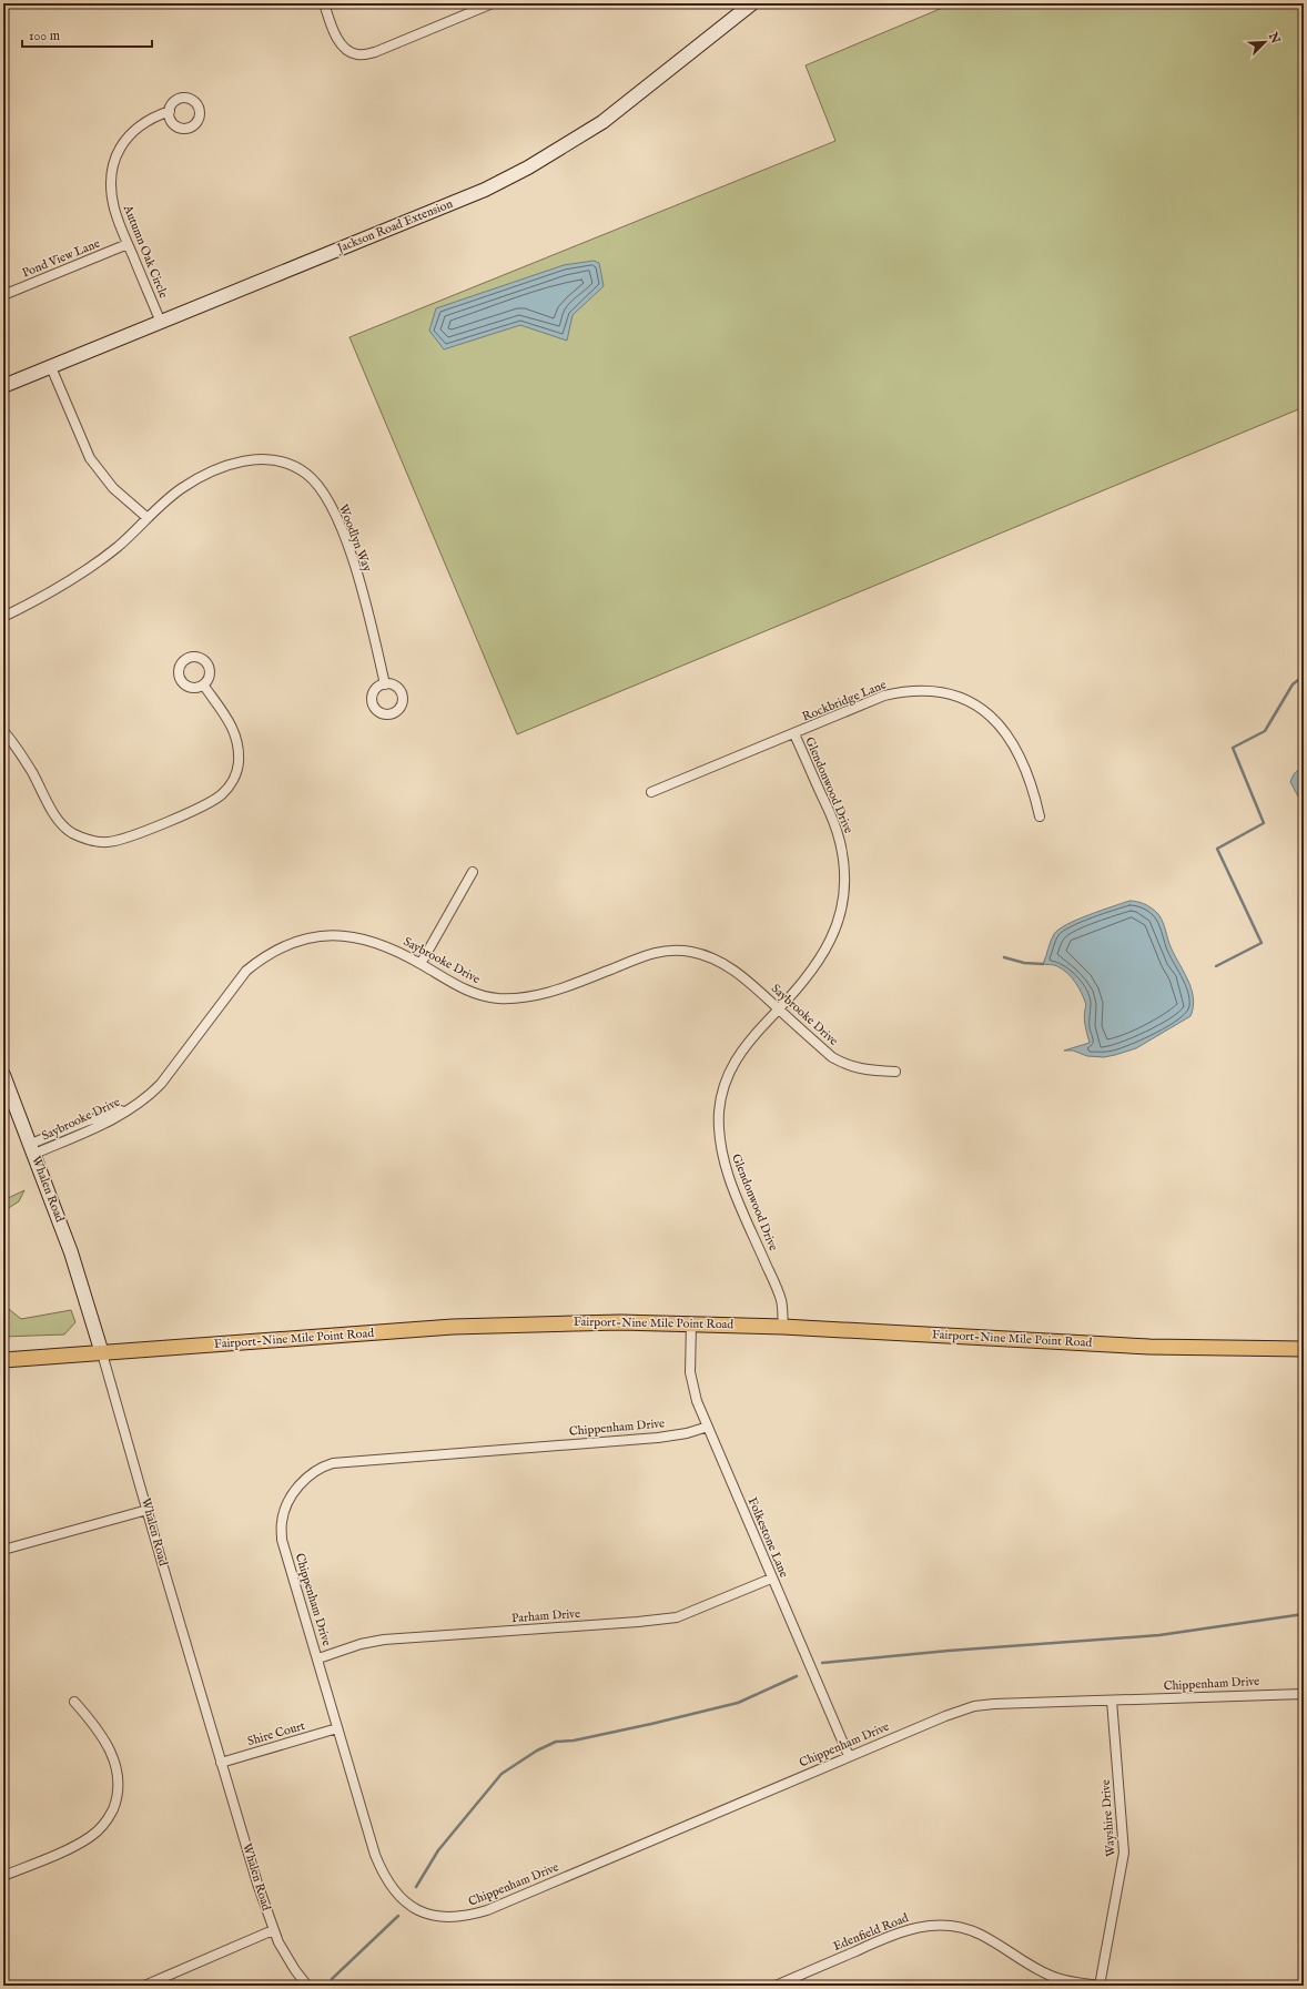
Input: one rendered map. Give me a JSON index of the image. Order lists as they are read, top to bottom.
{
  "streets": {
    "main road": ["Fairport-Nine Mile Point Road"],
    "street": [
      "Jackson Road Extension",
      "Autumn Oak Circle",
      "Pond View Lane",
      "Woodlyn Way",
      "Rockbridge Lane",
      "Glendonwood Drive",
      "Saybrooke Drive",
      "Whalen Road",
      "Chippenham Drive",
      "Folkestone Lane",
      "Parham Drive",
      "Shire Court",
      "Wayshire Drive",
      "Edenfield Road"
    ]
  },
  "crossings": [
    ["Jackson Road Extension", "Autumn Oak Circle"],
    ["Autumn Oak Circle", "Pond View Lane"],
    ["Rockbridge Lane", "Glendonwood Drive"],
    ["Glendonwood Drive", "Saybrooke Drive"],
    ["Glendonwood Drive", "Fairport-Nine Mile Point Road"],
    ["Saybrooke Drive", "Whalen Road"],
    ["Whalen Road", "Fairport-Nine Mile Point Road"],
    ["Whalen Road", "Shire Court"],
    ["Fairport-Nine Mile Point Road", "Folkestone Lane"],
    ["Chippenham Drive", "Folkestone Lane"],
    ["Chippenham Drive", "Parham Drive"],
    ["Chippenham Drive", "Shire Court"],
    ["Chippenham Drive", "Wayshire Drive"],
    ["Folkestone Lane", "Parham Drive"],
    ["Wayshire Drive", "Edenfield Road"]
  ],
  "scale_bar": "100 m",
  "north": "top right"
}
